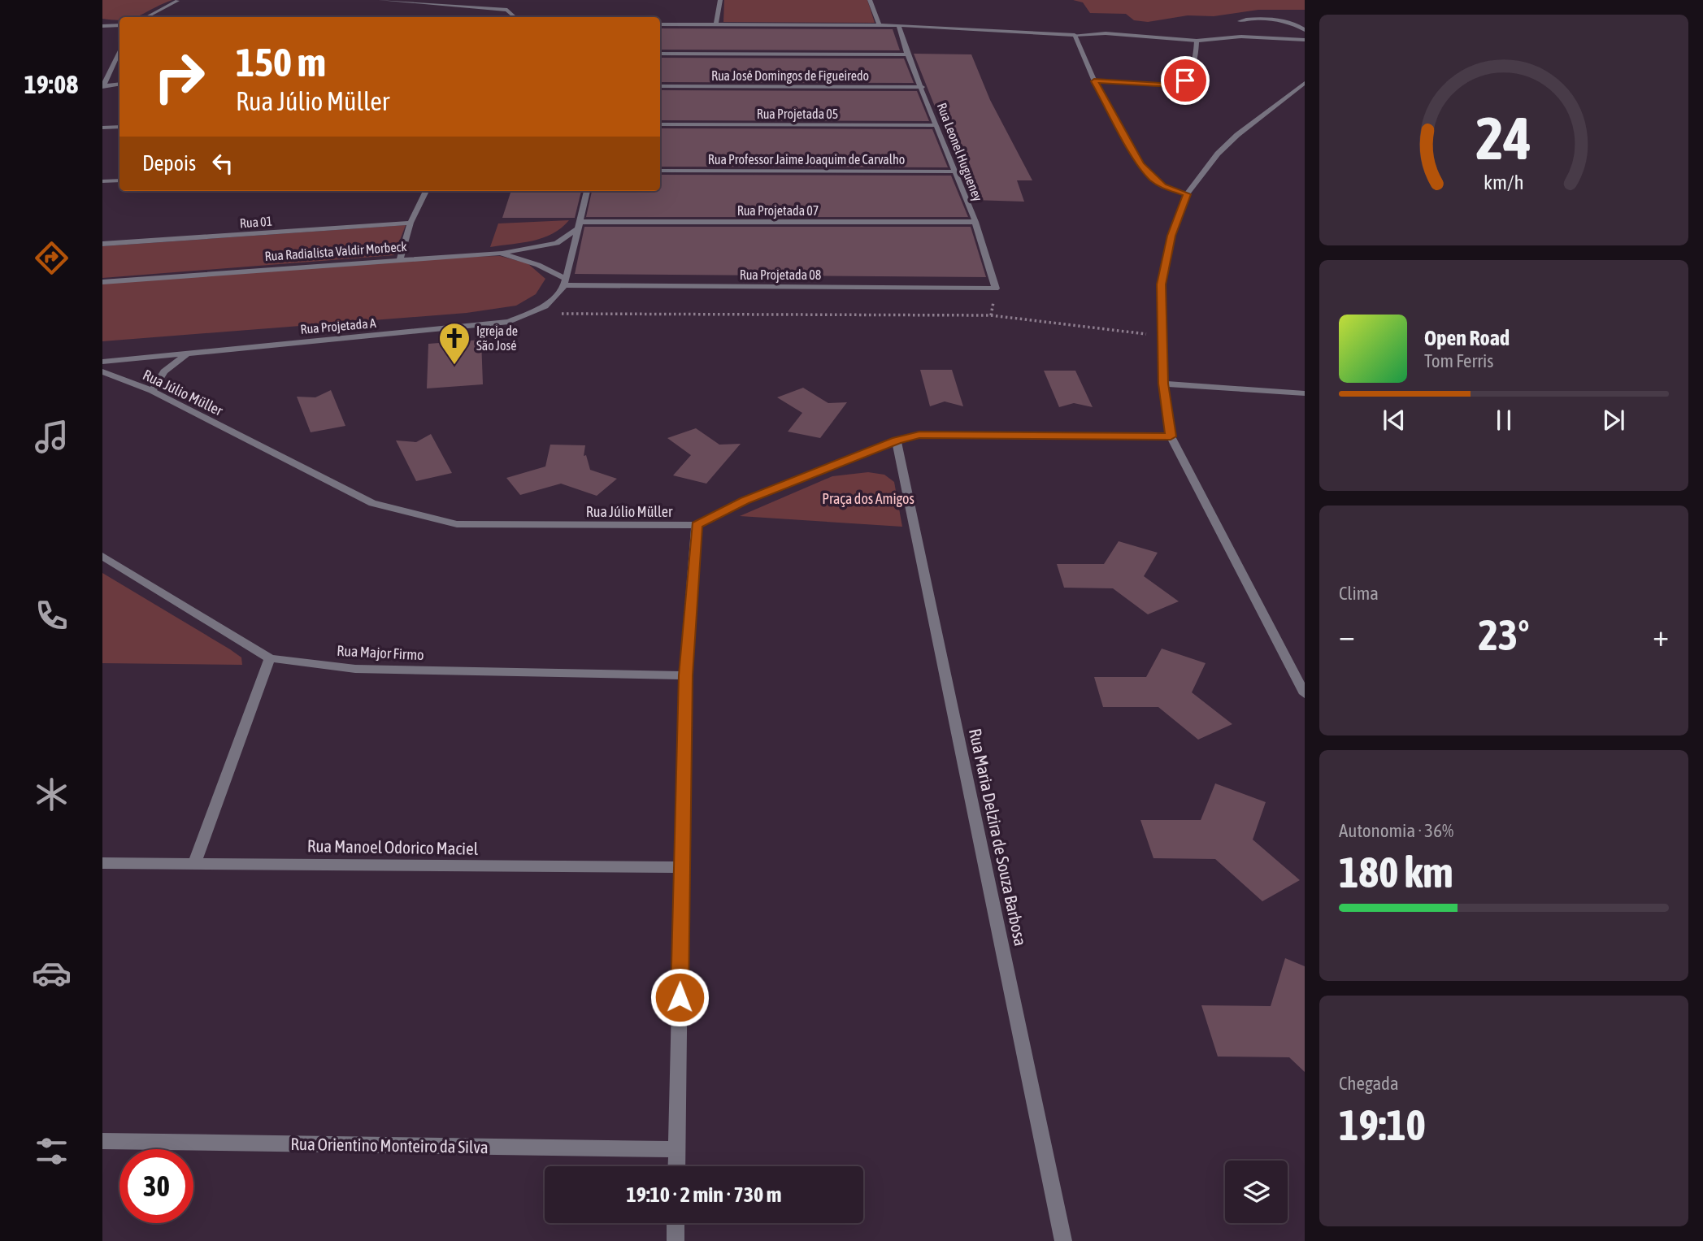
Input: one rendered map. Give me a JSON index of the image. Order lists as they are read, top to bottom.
{
  "streets": {
    "street": [
      "Rua José Domingos de Figueiredo",
      "Rua Projetada 05",
      "Rua Leonel Hugueney",
      "Rua Professor Jaime Joaquim de Carvalho",
      "Rua Projetada 07",
      "Rua 01",
      "Rua Radialista Valdir Morbeck",
      "Rua Projetada 08",
      "Rua Projetada A",
      "Rua Júlio Müller",
      "Rua Major Firmo",
      "Rua Maria Delzira de Souza Barbosa",
      "Rua Manoel Odorico Maciel",
      "Rua Orientino Monteiro da Silva"
    ]
  },
  "crossings": [
    ["Rua José Domingos de Figueiredo", "Rua Leonel Hugueney"],
    ["Rua Projetada 05", "Rua Leonel Hugueney"],
    ["Rua Leonel Hugueney", "Rua Professor Jaime Joaquim de Carvalho"],
    ["Rua Leonel Hugueney", "Rua Projetada 07"],
    ["Rua Leonel Hugueney", "Rua Projetada 08"],
    ["Rua Radialista Valdir Morbeck", "Rua Projetada 08"],
    ["Rua Radialista Valdir Morbeck", "Rua Projetada A"],
    ["Rua Projetada 08", "Rua Projetada A"],
    ["Rua Júlio Müller", "Rua Maria Delzira de Souza Barbosa"]
  ],
  "parks": ["Praça dos Amigos"],
  "places": {
    "church": ["Igreja de São José"]
  },
  "page": {
    "tabs": "19:08",
    "turn": ["150 m", "Rua Júlio Müller"],
    "then": "Depois",
    "song": ["Open Road", "Tom Ferris"],
    "tile": [
      "Clima",
      ["Autonomia · 36%", "180 km"],
      ["Chegada", "19:10"]
    ],
    "heat": ["−", "23°", "+"],
    "limit": "30",
    "trip": "19:10 · 2 min · 730 m",
    "gauge": ["24", "km/h"]
  }
}
